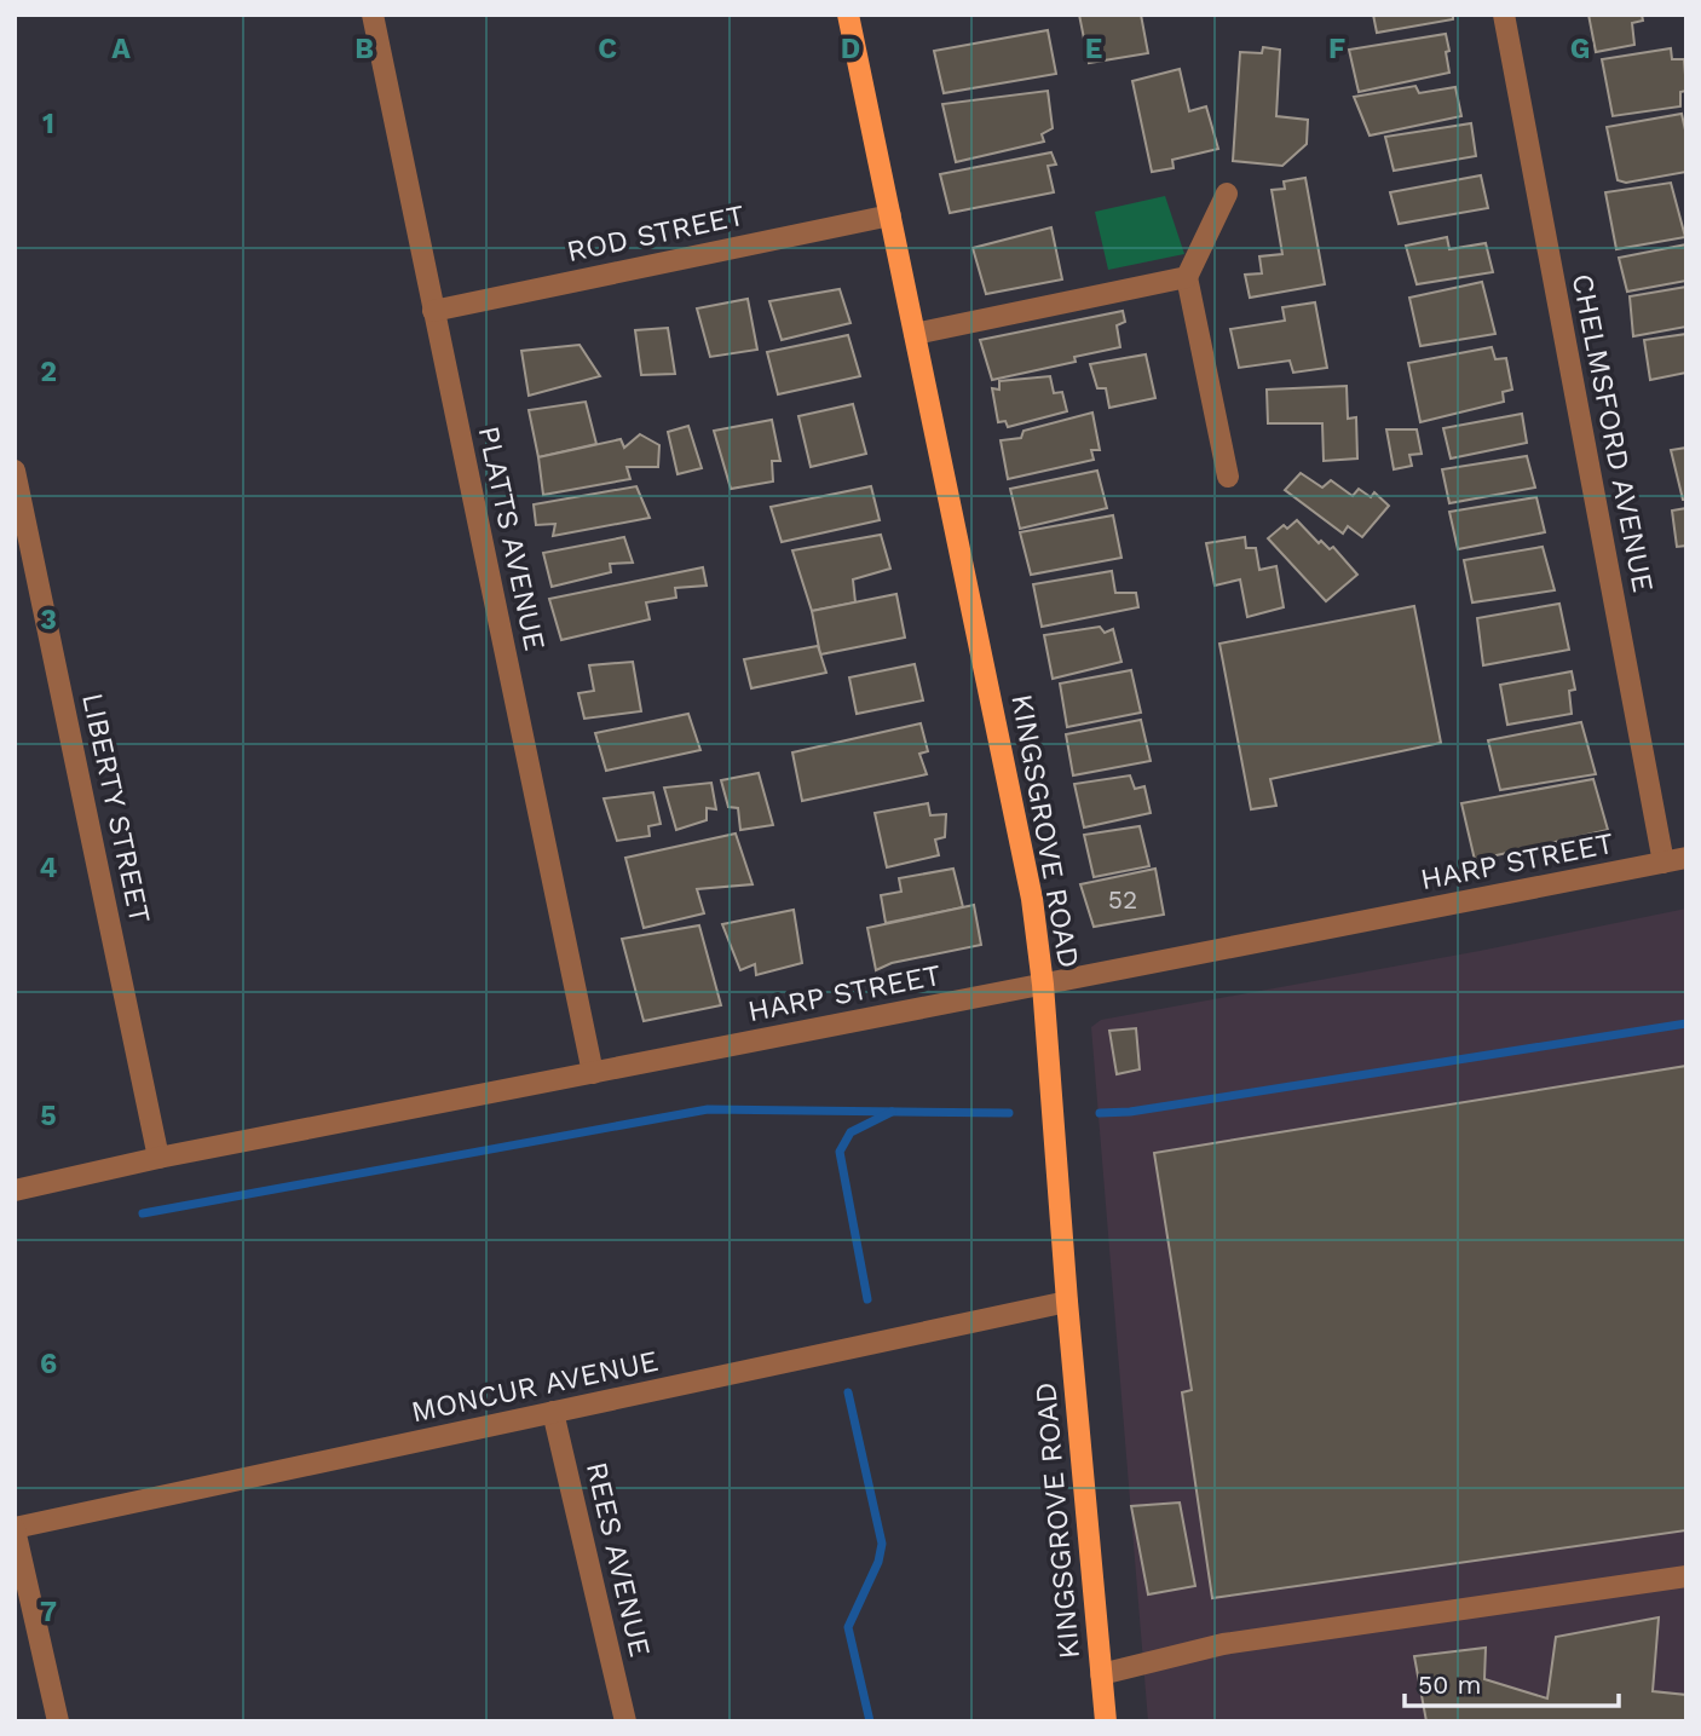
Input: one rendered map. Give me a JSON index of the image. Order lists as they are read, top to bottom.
{
  "streets": {
    "main road": ["KINGSGROVE ROAD"],
    "street": [
      "ROD STREET",
      "CHELMSFORD AVENUE",
      "PLATTS AVENUE",
      "LIBERTY STREET",
      "HARP STREET",
      "MONCUR AVENUE",
      "REES AVENUE"
    ]
  },
  "crossings": [
    ["ROD STREET", "PLATTS AVENUE"],
    ["ROD STREET", "KINGSGROVE ROAD"],
    ["CHELMSFORD AVENUE", "HARP STREET"],
    ["PLATTS AVENUE", "HARP STREET"],
    ["LIBERTY STREET", "HARP STREET"],
    ["KINGSGROVE ROAD", "HARP STREET"],
    ["KINGSGROVE ROAD", "MONCUR AVENUE"],
    ["MONCUR AVENUE", "REES AVENUE"]
  ],
  "house_numbers": ["52"],
  "scale_bar": "50 m",
  "grid": {
    "columns": [
      "A",
      "B",
      "C",
      "D",
      "E",
      "F",
      "G"
    ],
    "rows": [
      "1",
      "2",
      "3",
      "4",
      "5",
      "6",
      "7"
    ]
  }
}
